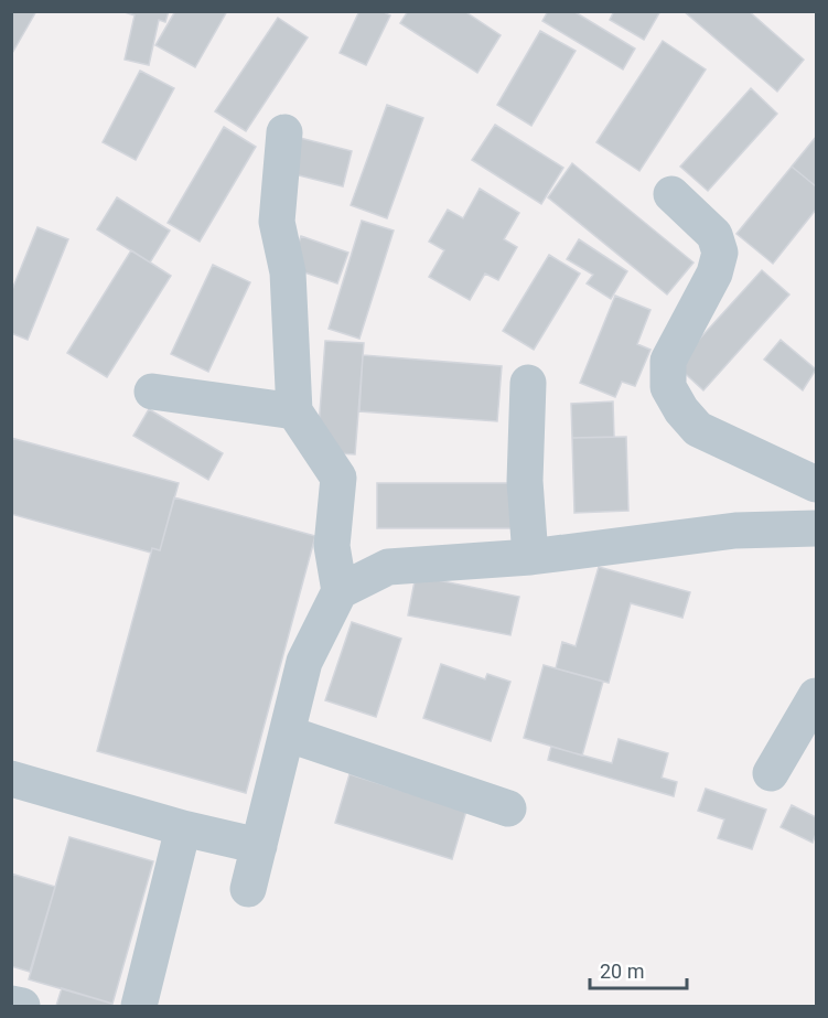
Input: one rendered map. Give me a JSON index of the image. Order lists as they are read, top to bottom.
{
  "scale_bar": "20 m"
}
